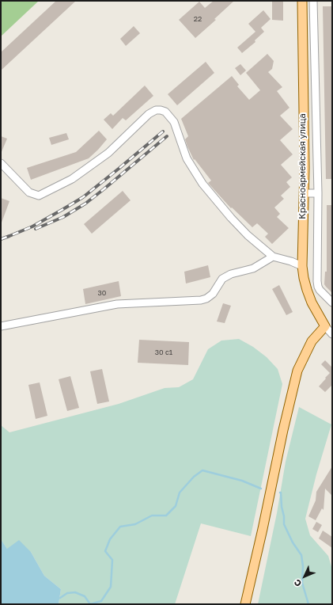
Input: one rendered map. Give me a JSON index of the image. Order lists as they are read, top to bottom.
{
  "streets": {
    "main road": ["Красноармейская улица"]
  },
  "house_numbers": ["22", "30", "30 с1"],
  "north": "bottom left"
}
